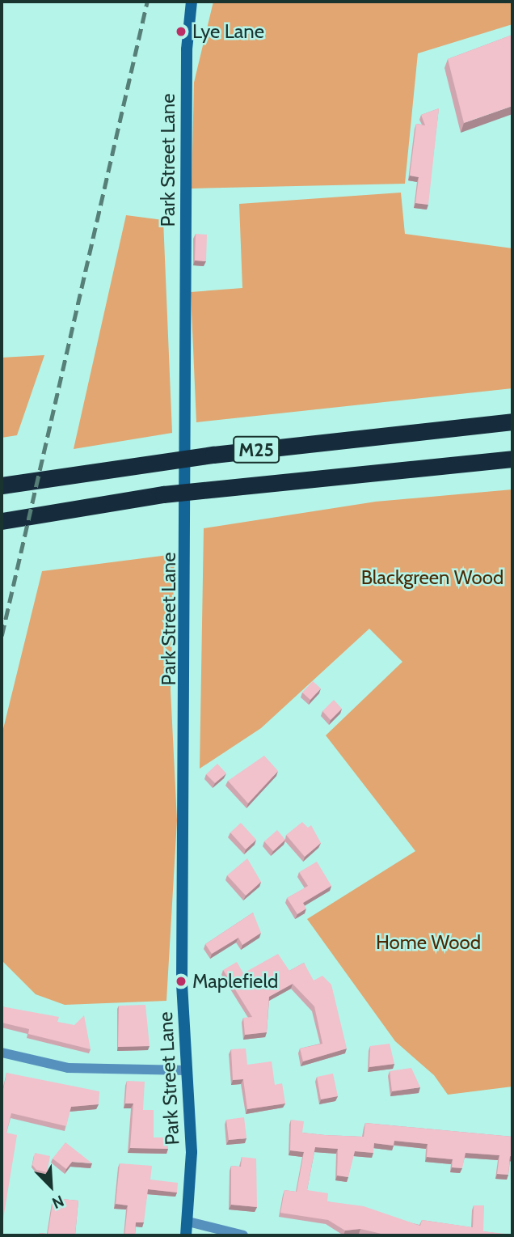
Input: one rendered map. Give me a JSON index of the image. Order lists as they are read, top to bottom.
{
  "streets": {
    "highway": ["M25"],
    "street": ["Park Street Lane"]
  },
  "parks": ["Blackgreen Wood", "Home Wood"],
  "places": ["Lye Lane", "Maplefield"],
  "north": "bottom right"
}
